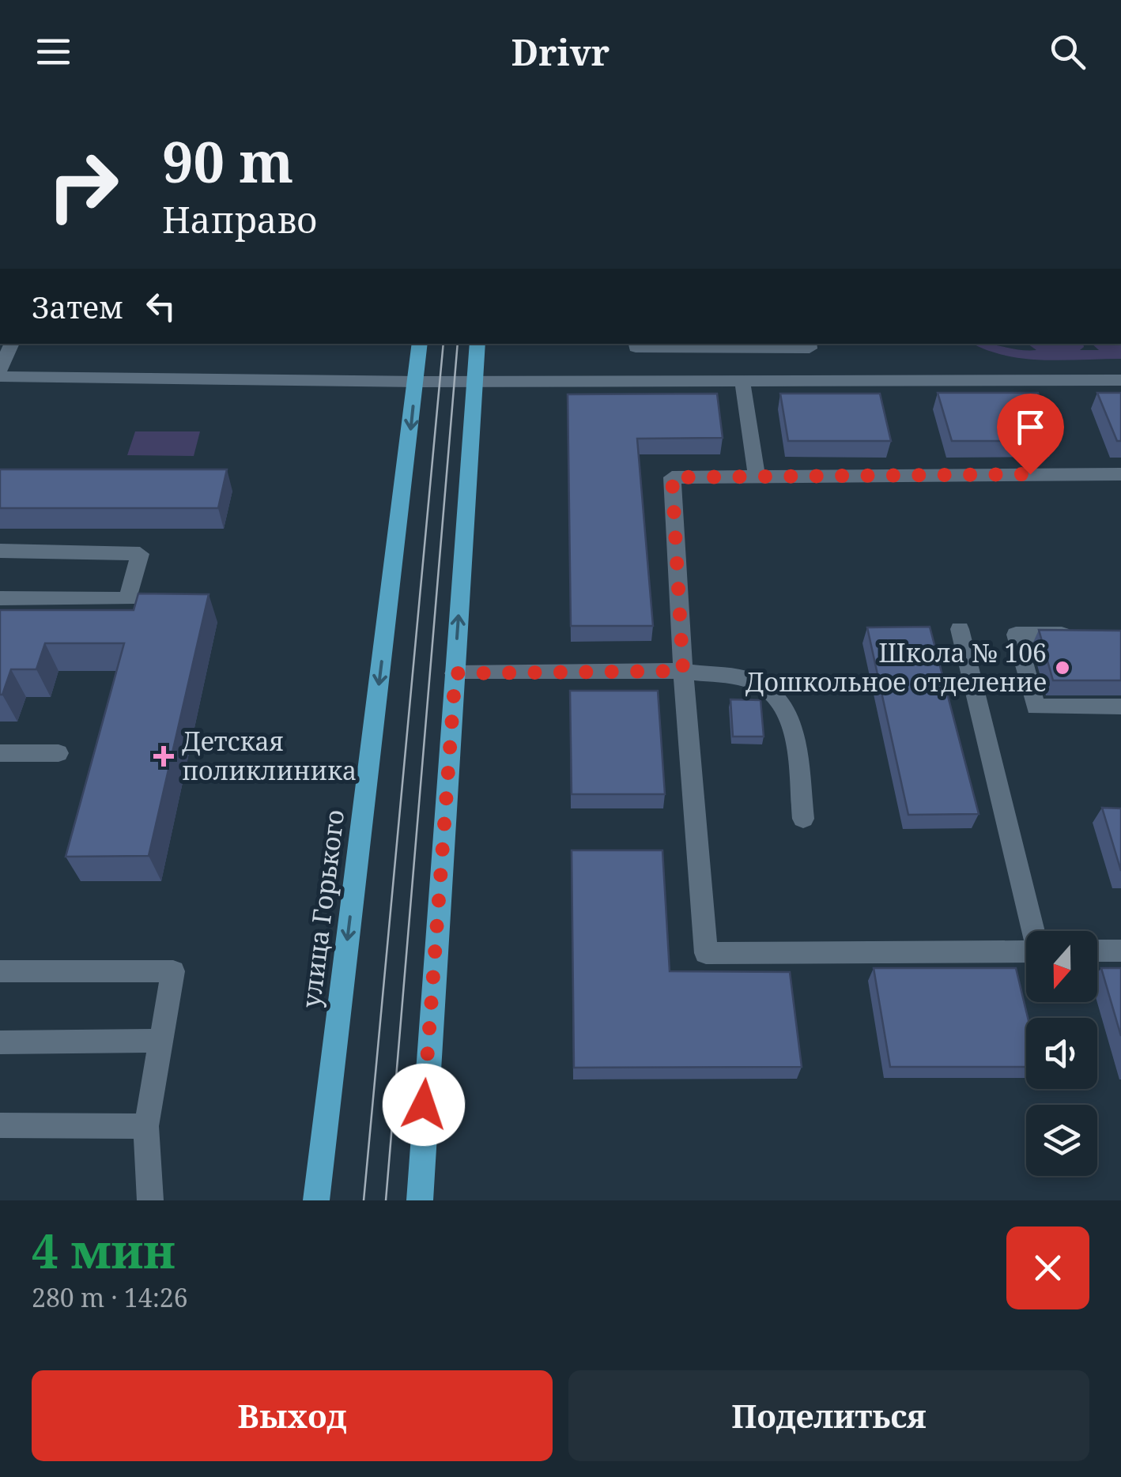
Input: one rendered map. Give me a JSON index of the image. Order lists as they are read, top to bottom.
{
  "streets": {
    "main road": ["улица Горького"]
  },
  "places": {
    "other": ["Школа № 106 Дошкольное отделение"],
    "health": ["Детская поликлиника"]
  },
  "north": "bottom",
  "page": {
    "header": "Drivr",
    "turn": ["90 m", "Направо"],
    "then": "Затем",
    "heading": ["4 мин", "280 m · 14:26"],
    "buttons": ["Выход", "Поделиться"]
  }
}
